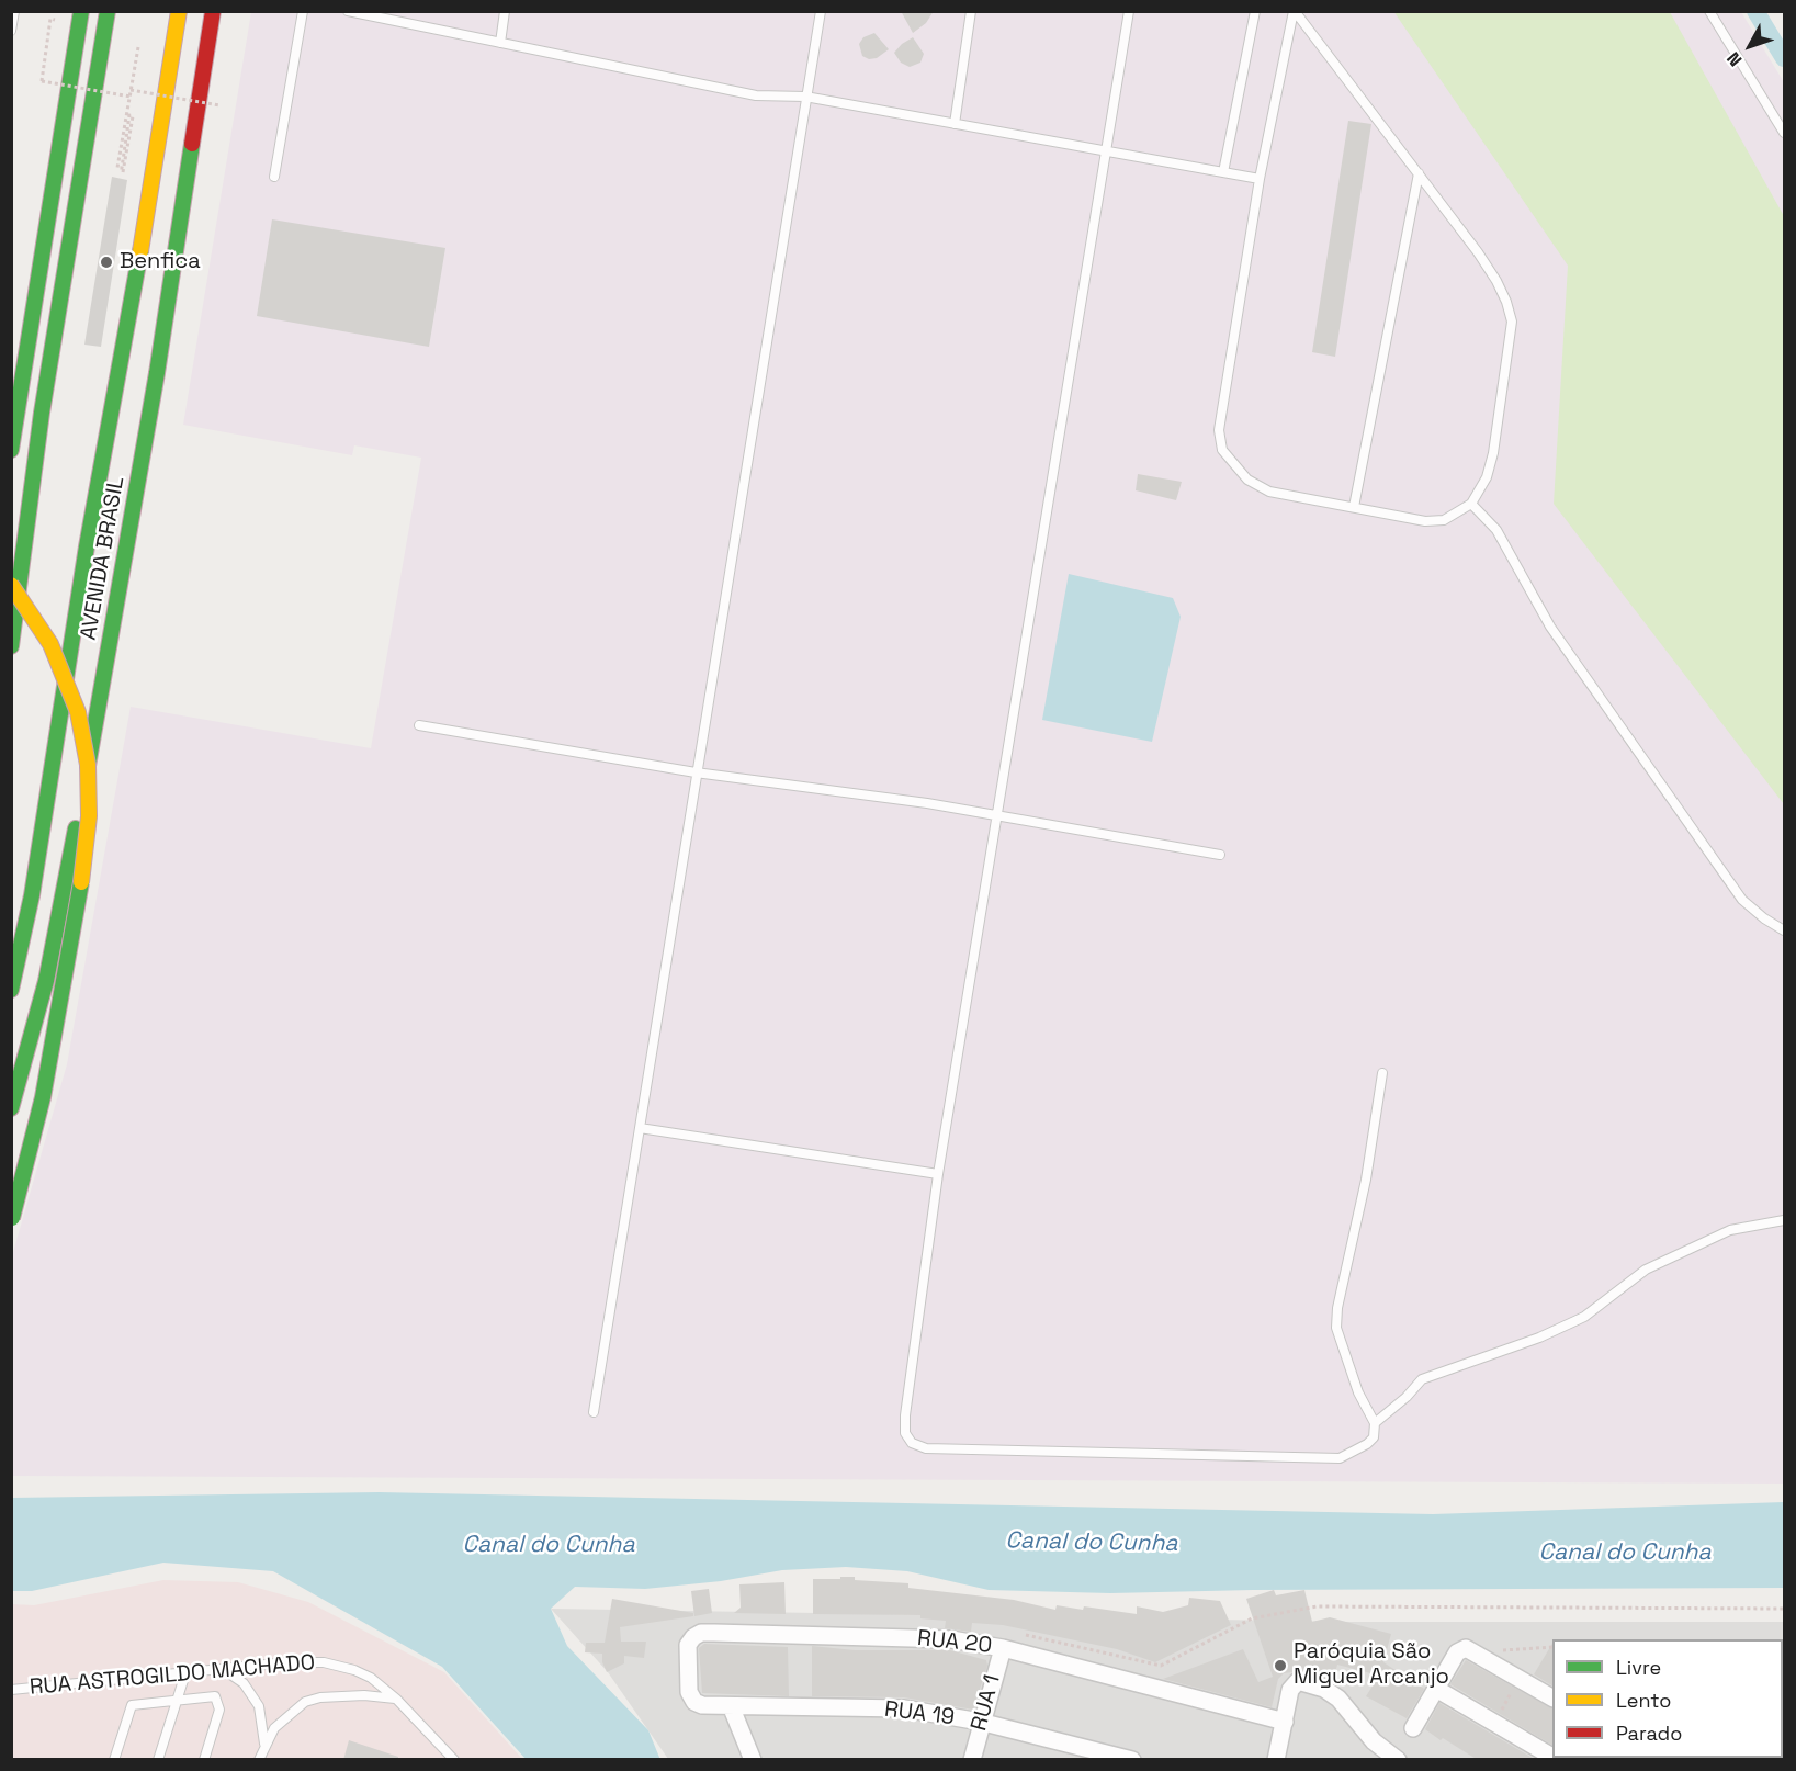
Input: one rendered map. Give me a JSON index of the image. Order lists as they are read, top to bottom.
{
  "streets": {
    "highway": ["AVENIDA BRASIL"],
    "street": ["RUA 20", "RUA 1", "RUA 19"],
    "lane": ["RUA ASTROGILDO MACHADO"]
  },
  "crossings": [
    ["RUA 20", "RUA 1"],
    ["RUA 20", "RUA 19"],
    ["RUA 1", "RUA 19"]
  ],
  "water": ["Canal do Cunha"],
  "places": ["Benfica", "Paróquia São Miguel Arcanjo"],
  "legend": ["Livre", "Lento", "Parado"],
  "north": "bottom left"
}
